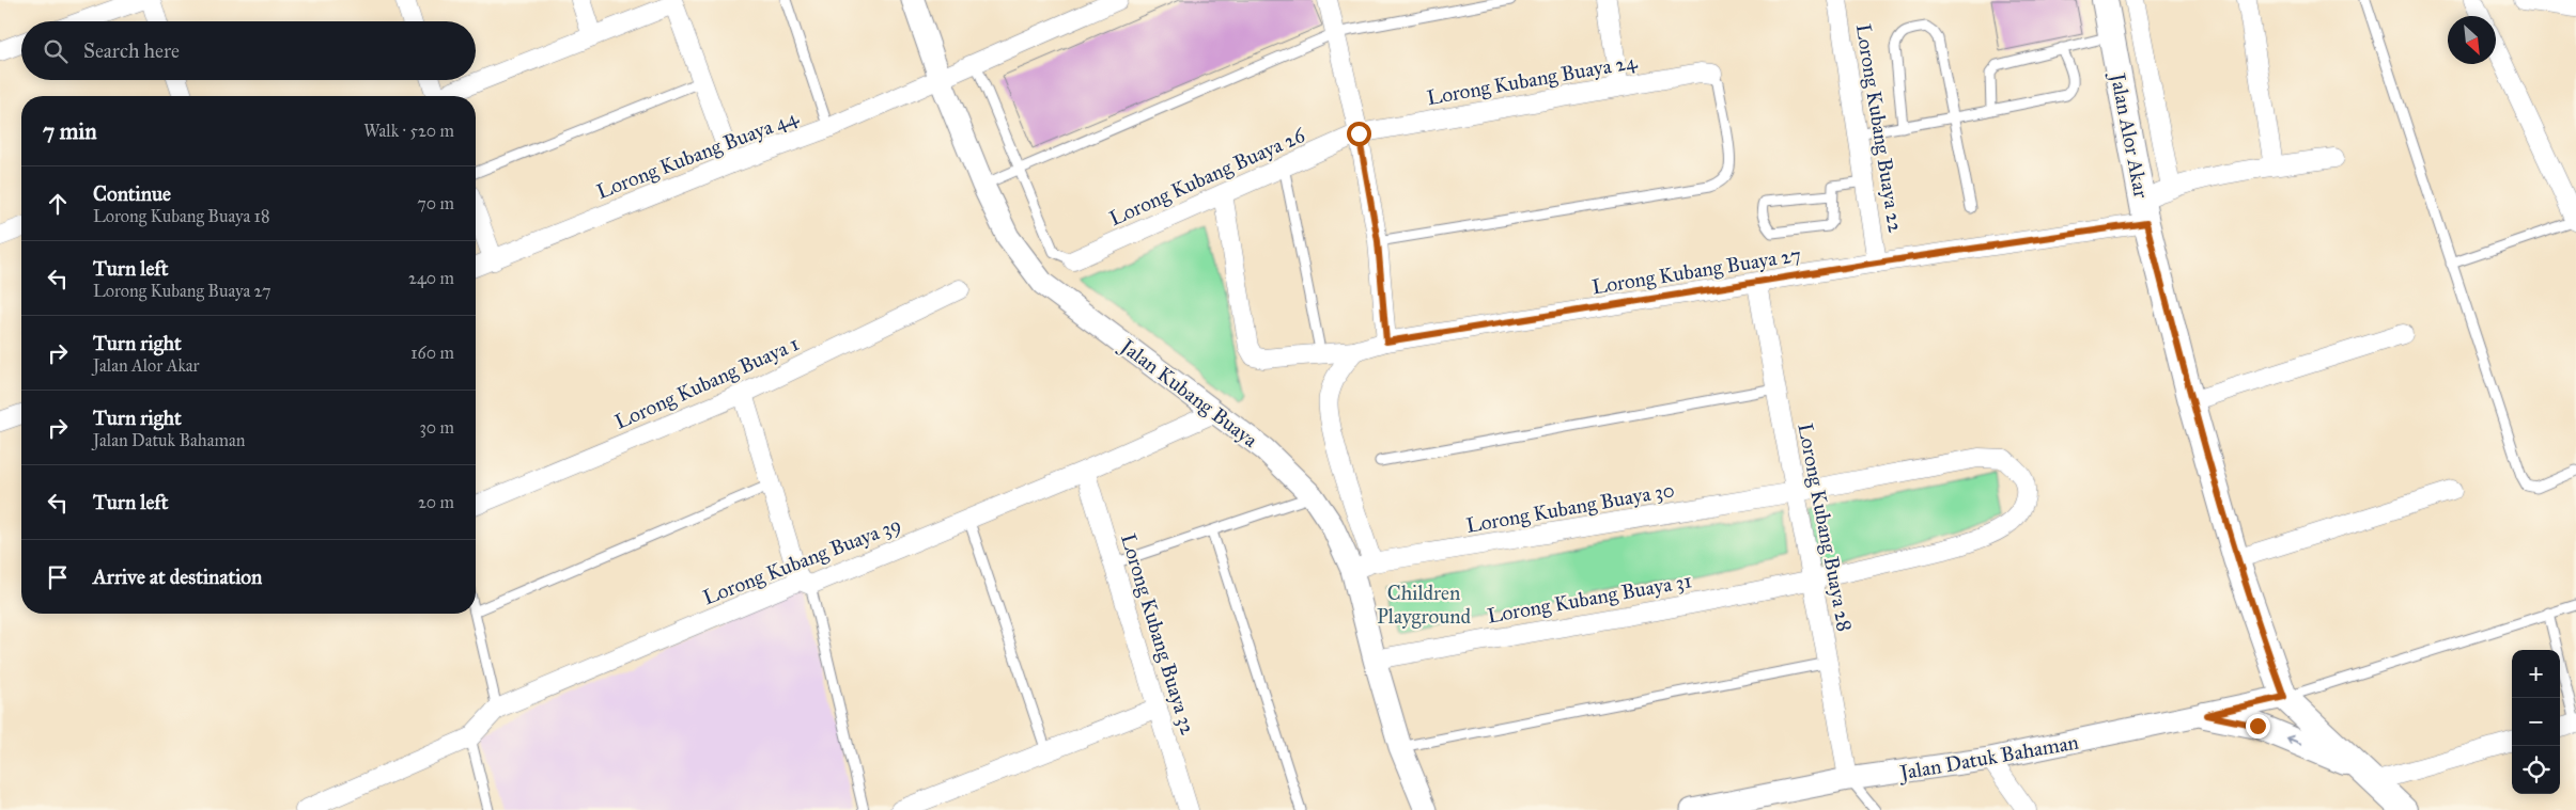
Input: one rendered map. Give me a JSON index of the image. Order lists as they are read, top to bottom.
{
  "streets": {
    "main road": ["Jalan Alor Akar"],
    "street": [
      "Lorong Kubang Buaya 24",
      "Lorong Kubang Buaya 22",
      "Lorong Kubang Buaya 44",
      "Lorong Kubang Buaya 26",
      "Lorong Kubang Buaya 27",
      "Lorong Kubang Buaya 1",
      "Jalan Kubang Buaya",
      "Lorong Kubang Buaya 30",
      "Lorong Kubang Buaya 28",
      "Lorong Kubang Buaya 39",
      "Lorong Kubang Buaya 31",
      "Lorong Kubang Buaya 32",
      "Jalan Datuk Bahaman"
    ]
  },
  "crossings": [
    ["Lorong Kubang Buaya 24", "Lorong Kubang Buaya 26"],
    ["Lorong Kubang Buaya 22", "Lorong Kubang Buaya 27"],
    ["Jalan Alor Akar", "Lorong Kubang Buaya 27"],
    ["Jalan Alor Akar", "Jalan Datuk Bahaman"],
    ["Lorong Kubang Buaya 44", "Jalan Kubang Buaya"],
    ["Lorong Kubang Buaya 26", "Lorong Kubang Buaya 27"],
    ["Lorong Kubang Buaya 27", "Lorong Kubang Buaya 28"],
    ["Jalan Kubang Buaya", "Lorong Kubang Buaya 30"],
    ["Jalan Kubang Buaya", "Lorong Kubang Buaya 39"],
    ["Jalan Kubang Buaya", "Lorong Kubang Buaya 31"],
    ["Lorong Kubang Buaya 30", "Lorong Kubang Buaya 28"],
    ["Lorong Kubang Buaya 30", "Lorong Kubang Buaya 31"],
    ["Lorong Kubang Buaya 28", "Lorong Kubang Buaya 31"],
    ["Lorong Kubang Buaya 28", "Jalan Datuk Bahaman"],
    ["Lorong Kubang Buaya 39", "Lorong Kubang Buaya 32"]
  ],
  "parks": ["Children Playground"],
  "north": "bottom right",
  "page": {
    "search": "Search here",
    "heading": ["7 min", "Walk · 520 m"],
    "list": [
      ["Continue", "Lorong Kubang Buaya 18", "70 m"],
      ["Turn left", "Lorong Kubang Buaya 27", "240 m"],
      ["Turn right", "Jalan Alor Akar", "160 m"],
      ["Turn right", "Jalan Datuk Bahaman", "30 m"],
      ["Turn left", "20 m"],
      "Arrive at destination"
    ],
    "map_buttons": ["+", "−"]
  }
}
